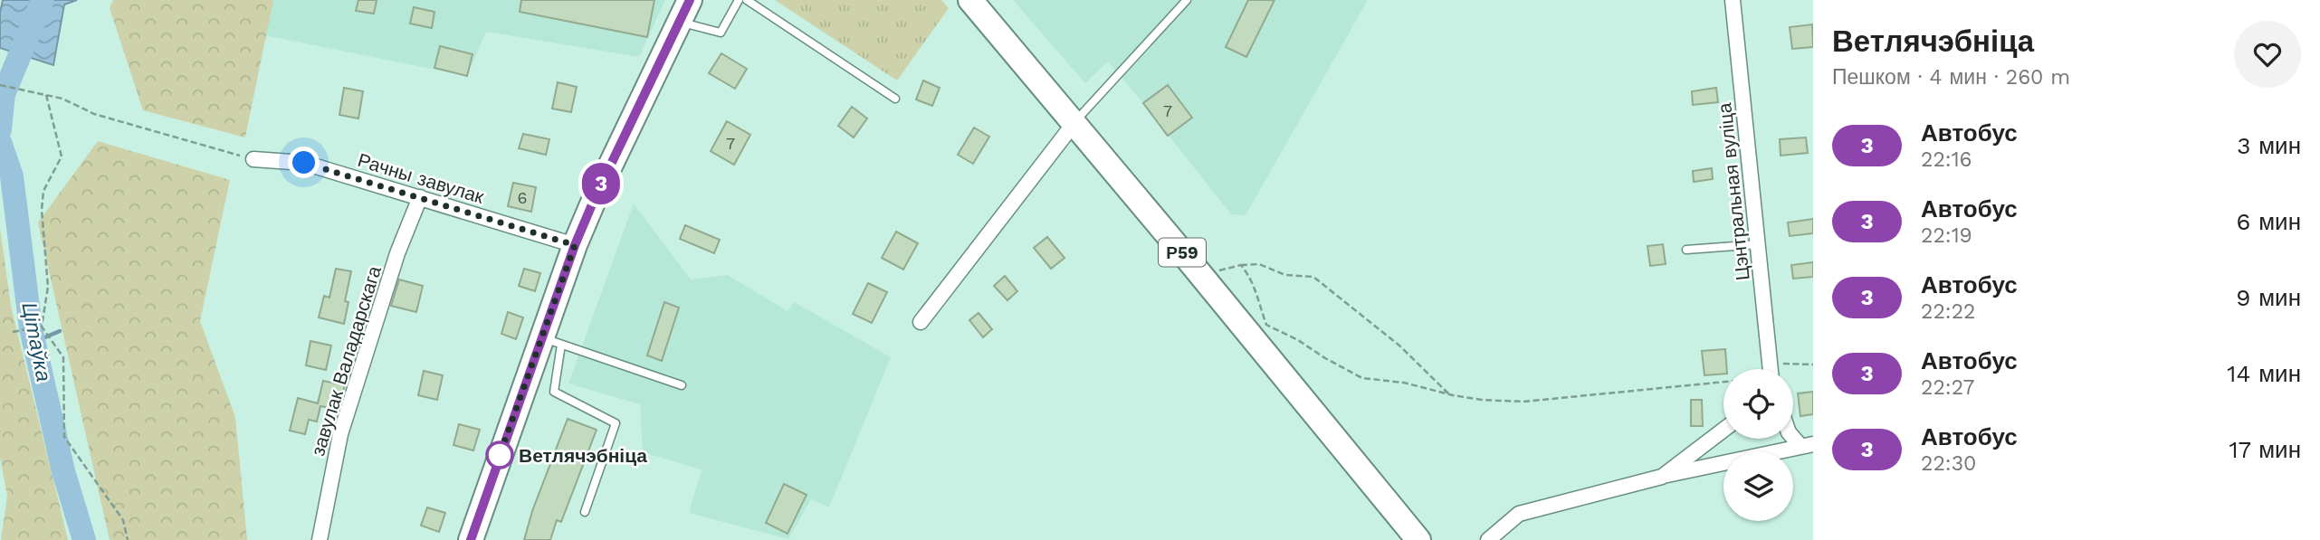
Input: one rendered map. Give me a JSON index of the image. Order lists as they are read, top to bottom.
{
  "streets": {
    "main road": ["Р59"],
    "street": ["Рачны завулак", "Цэнтральная вуліца", "завулак Валадарскага"]
  },
  "crossings": [
    ["Рачны завулак", "завулак Валадарскага"]
  ],
  "water": ["Цітаўка"],
  "places": ["Ветлячэбніца"],
  "lines": ["bus line 3"],
  "house_numbers": ["7", "7", "6"],
  "page": {
    "on_map": "3",
    "heading": ["Ветлячэбніца", "Пешком · 4 мин · 260 m"],
    "list": [
      {
        "mark": "3",
        "name": "Автобус",
        "note": "22:16",
        "value": "3 мин"
      },
      {
        "mark": "3",
        "name": "Автобус",
        "note": "22:19",
        "value": "6 мин"
      },
      {
        "mark": "3",
        "name": "Автобус",
        "note": "22:22",
        "value": "9 мин"
      },
      {
        "mark": "3",
        "name": "Автобус",
        "note": "22:27",
        "value": "14 мин"
      },
      {
        "mark": "3",
        "name": "Автобус",
        "note": "22:30",
        "value": "17 мин"
      }
    ]
  }
}
